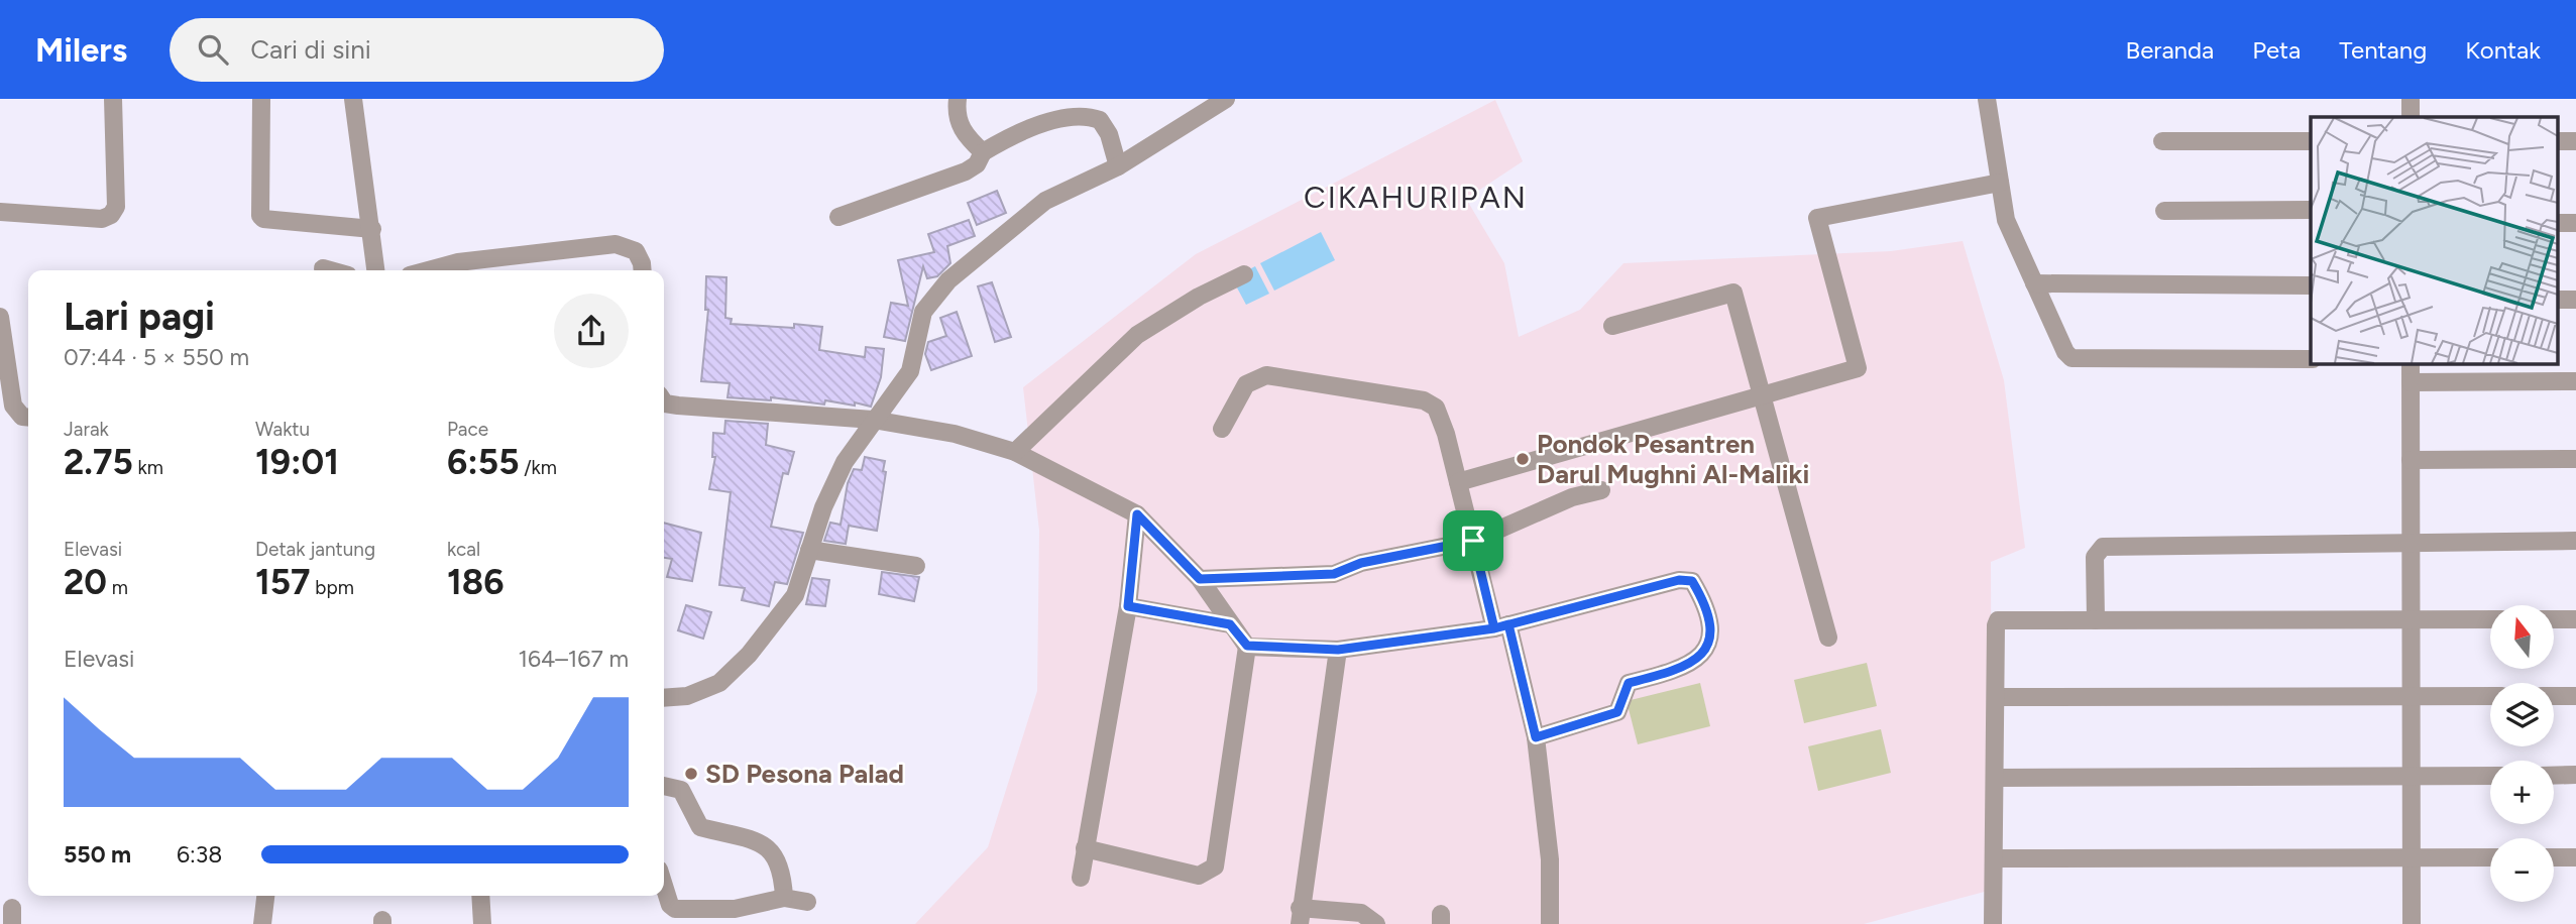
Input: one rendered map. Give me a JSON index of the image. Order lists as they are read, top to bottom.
{
  "districts": ["CIKAHURIPAN"],
  "places": ["Pondok Pesantren Darul Mughni Al-Maliki", "SD Pesona Palad"],
  "north": "top",
  "page": {
    "header": "Milers",
    "search": "Cari di sini",
    "nav": [
      "Beranda",
      "Peta",
      "Tentang",
      "Kontak"
    ],
    "heading": ["Lari pagi", "07:44 · 5 × 550 m"],
    "stats": [
      ["Jarak", "2.75 km"],
      ["Waktu", "19:01"],
      ["Pace", "6:55 /km"],
      ["Elevasi", "20 m"],
      ["Detak jantung", "157 bpm"],
      ["kcal", "186"]
    ],
    "map_buttons": ["+", "−"],
    "chart": ["Elevasi", "164–167 m"],
    "list": [
      {
        "name": "550 m",
        "note": "6:38"
      }
    ]
  }
}
